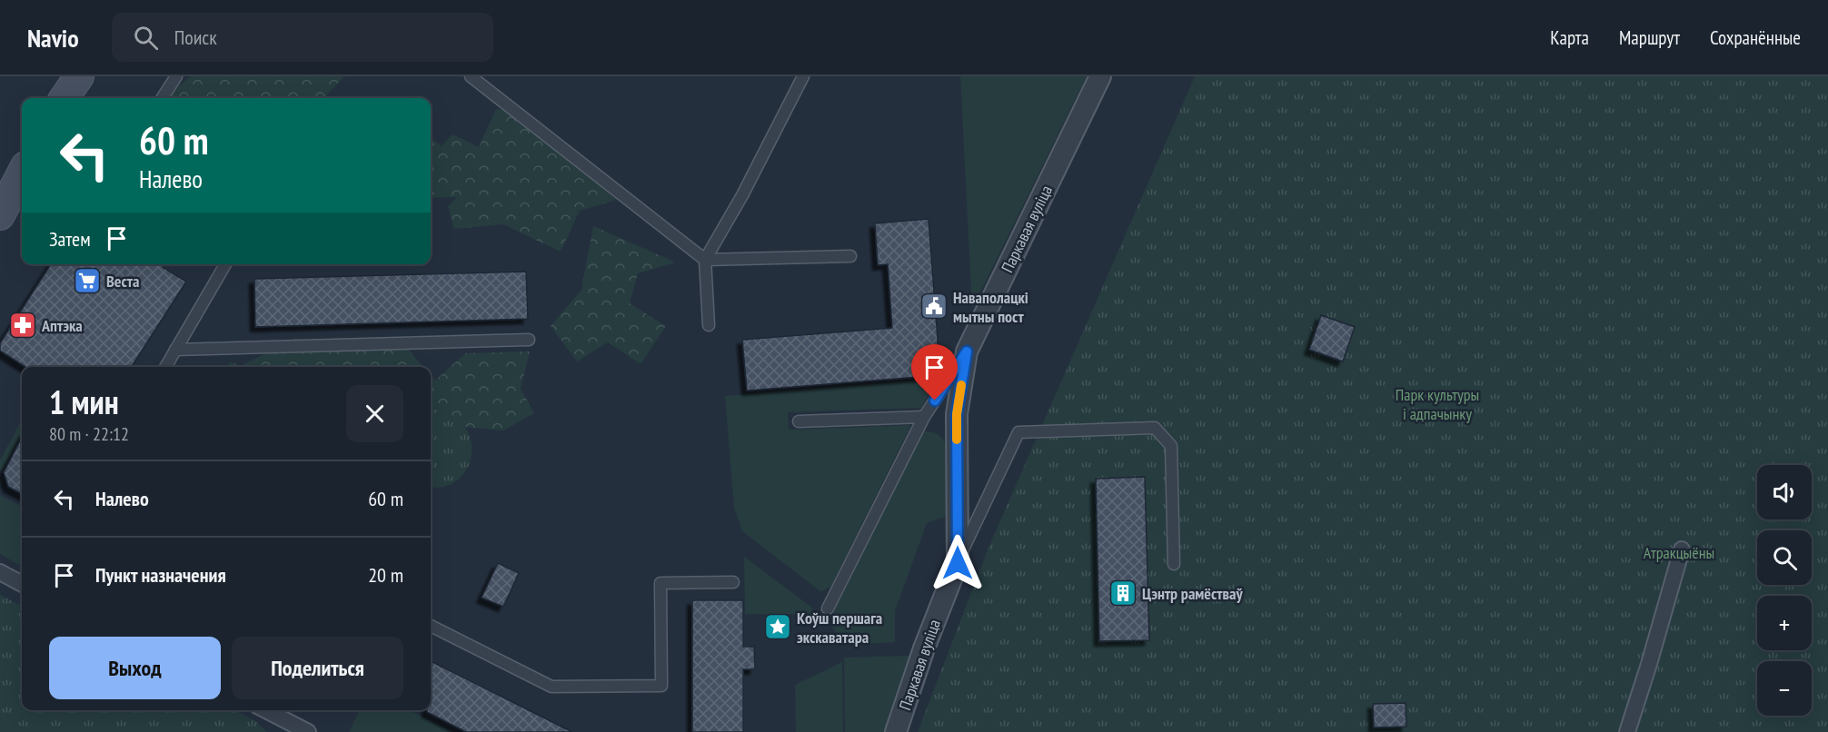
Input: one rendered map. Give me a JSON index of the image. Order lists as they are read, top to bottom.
{
  "streets": {
    "street": ["Паркавая вуліца"]
  },
  "parks": ["Парк культуры і адпачынку", "Атракцыёны"],
  "places": {
    "supermarket": ["Веста"],
    "public building": ["Наваполацкі мытны пост"],
    "pharmacy": ["Аптэка"],
    "building": ["Цэнтр рамёстваў"],
    "place": ["Коўш першага экскаватара"]
  },
  "page": {
    "header": "Navio",
    "search": "Поиск",
    "nav": ["Карта", "Маршрут", "Сохранённые"],
    "turn": ["60 m", "Налево"],
    "then": "Затем",
    "heading": ["1 мин", "80 m · 22:12"],
    "list": [
      {
        "name": "Налево",
        "value": "60 m"
      },
      {
        "name": "Пункт назначения",
        "value": "20 m"
      }
    ],
    "map_buttons": ["+", "−"],
    "buttons": ["Выход", "Поделиться"]
  }
}
